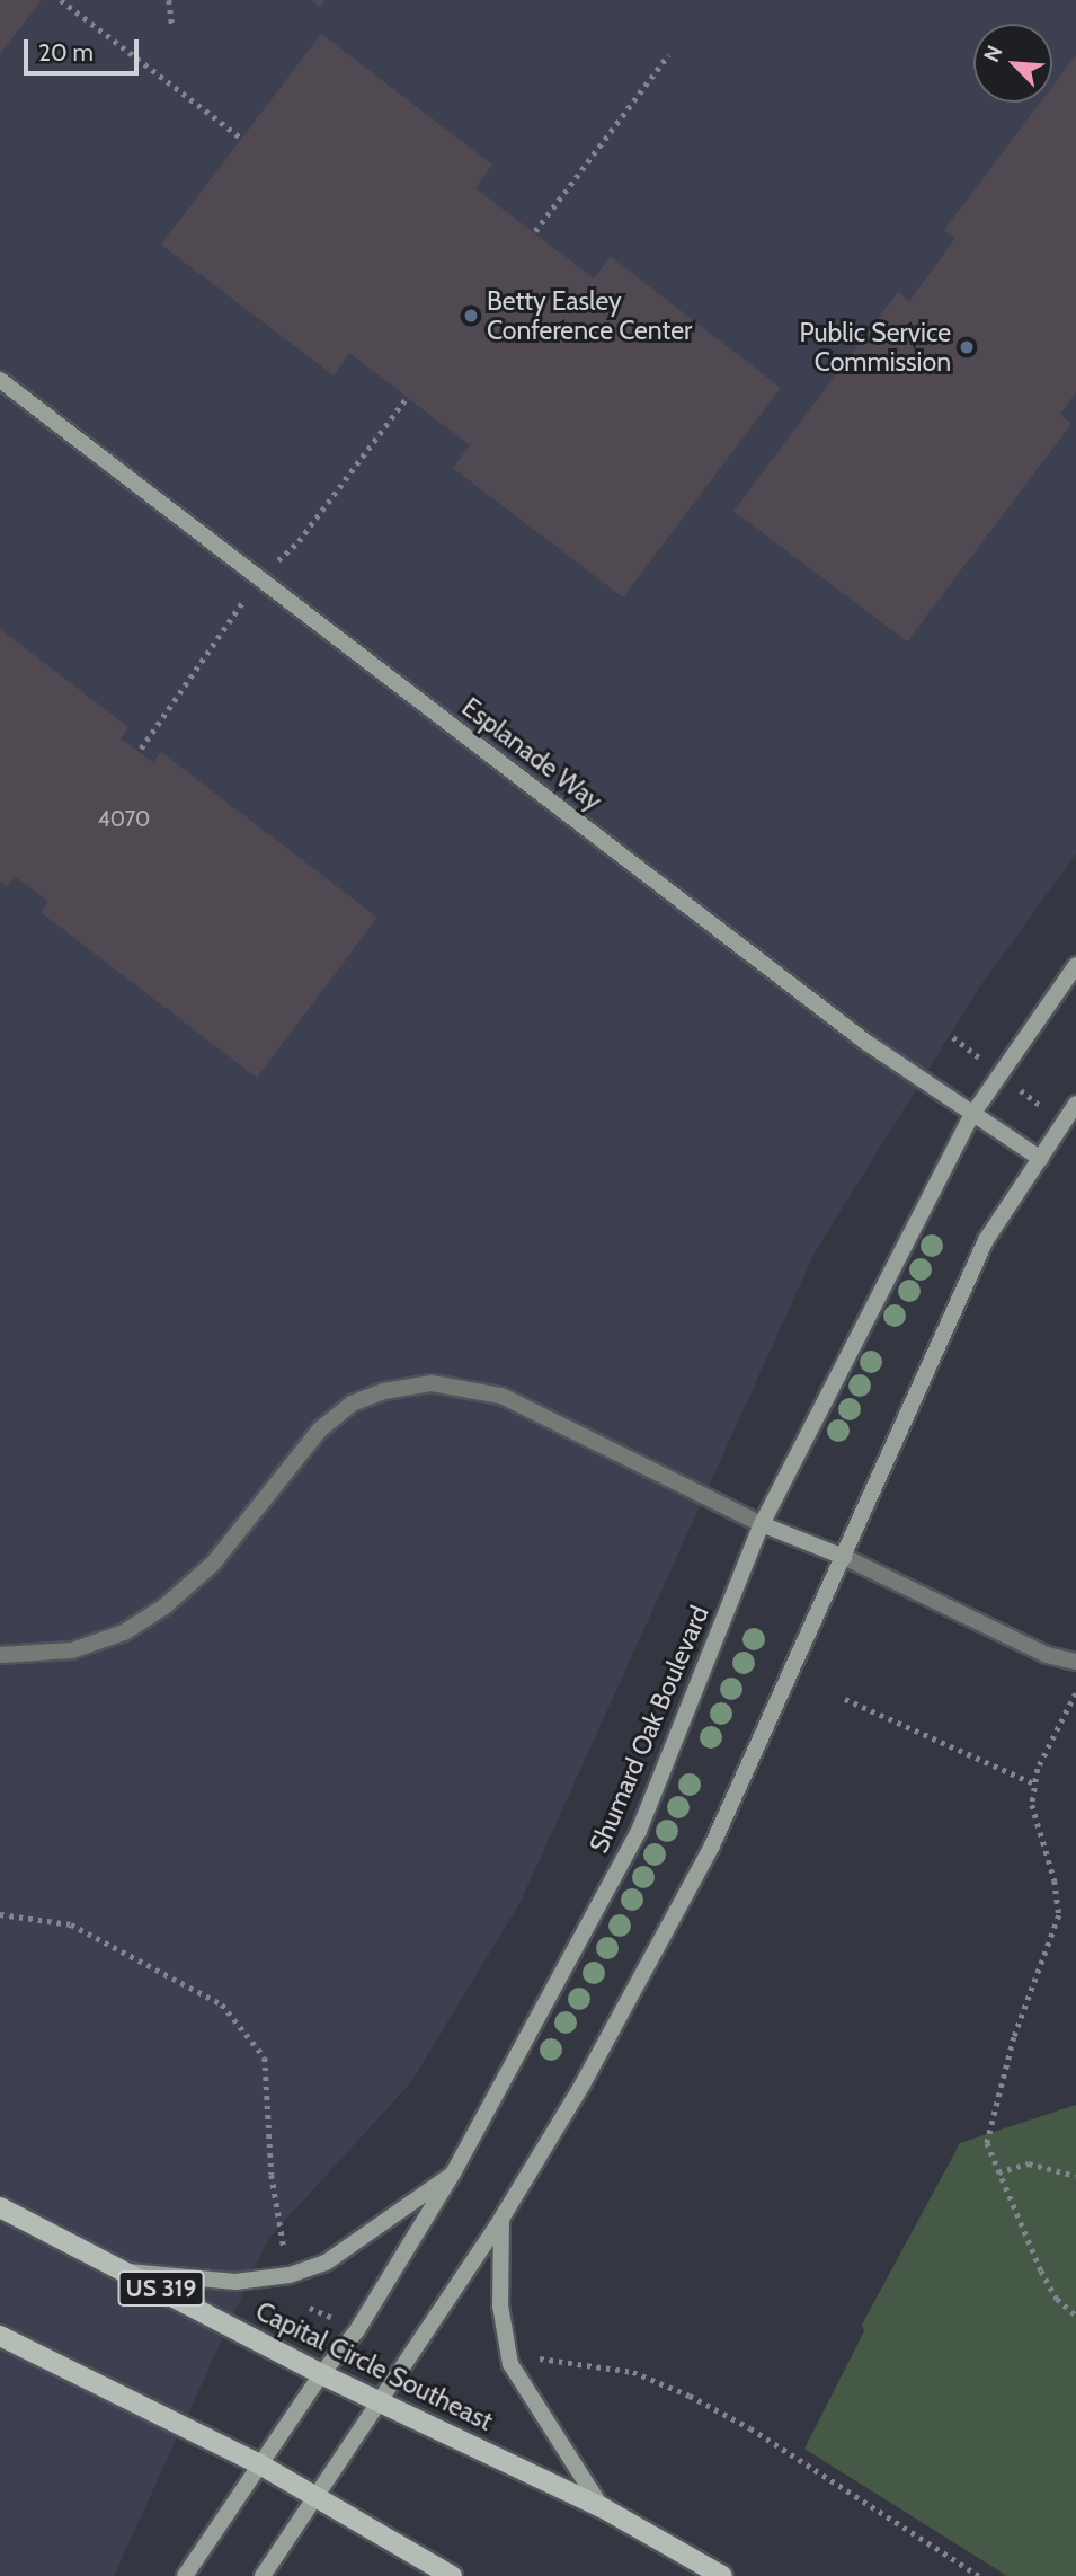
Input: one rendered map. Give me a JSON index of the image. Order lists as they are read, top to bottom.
{
  "streets": {
    "main road": ["US 319", "Capital Circle Southeast"],
    "street": ["Esplanade Way", "Shumard Oak Boulevard"]
  },
  "crossings": [
    ["Esplanade Way", "Shumard Oak Boulevard"],
    ["Shumard Oak Boulevard", "Capital Circle Southeast"]
  ],
  "places": ["Betty Easley Conference Center", "Public Service Commission"],
  "house_numbers": ["4070"],
  "scale_bar": "20 m",
  "north": "top left"
}
